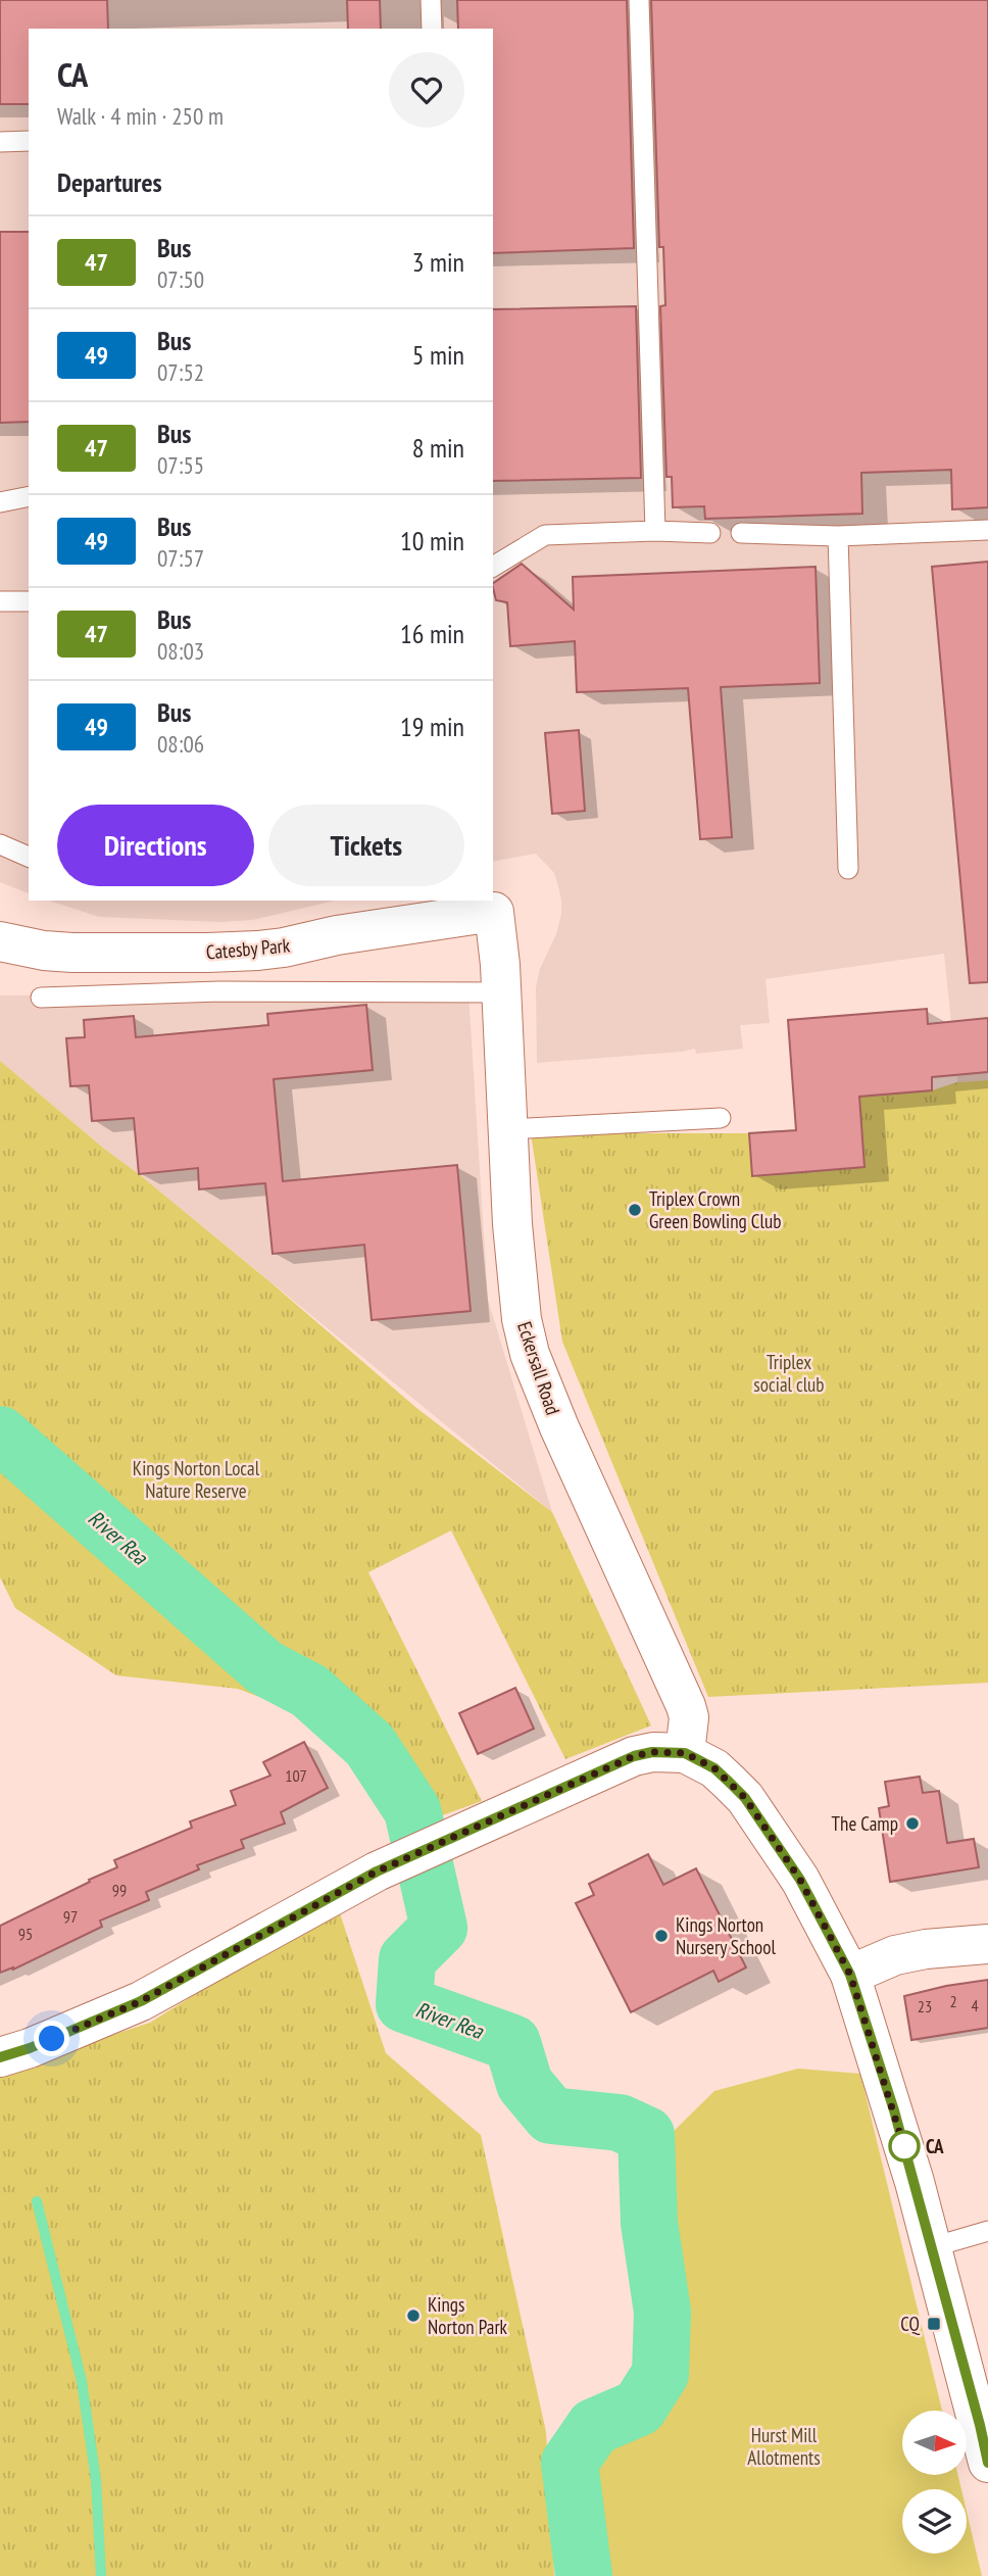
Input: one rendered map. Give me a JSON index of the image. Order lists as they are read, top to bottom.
{
  "streets": {
    "street": ["Catesby Park", "Eckersall Road"]
  },
  "crossings": [
    ["Catesby Park", "Eckersall Road"]
  ],
  "water": ["River Rea"],
  "parks": ["Triplex social club", "Kings Norton Local Nature Reserve", "Hurst Mill Allotments"],
  "places": {
    "other": [
      "Triplex Crown Green Bowling Club",
      "The Camp",
      "Kings Norton Nursery School",
      "CA",
      "Kings Norton Park"
    ],
    "transit": ["CQ"]
  },
  "lines": ["bus line 47"],
  "house_numbers": [
    "107",
    "99",
    "97",
    "95",
    "2",
    "4",
    "23"
  ],
  "north": "right",
  "page": {
    "heading": [
      ["CA", "Walk · 4 min · 250 m"],
      "Departures"
    ],
    "list": [
      {
        "mark": "47",
        "name": "Bus",
        "note": "07:50",
        "value": "3 min"
      },
      {
        "mark": "49",
        "name": "Bus",
        "note": "07:52",
        "value": "5 min"
      },
      {
        "mark": "47",
        "name": "Bus",
        "note": "07:55",
        "value": "8 min"
      },
      {
        "mark": "49",
        "name": "Bus",
        "note": "07:57",
        "value": "10 min"
      },
      {
        "mark": "47",
        "name": "Bus",
        "note": "08:03",
        "value": "16 min"
      },
      {
        "mark": "49",
        "name": "Bus",
        "note": "08:06",
        "value": "19 min"
      }
    ],
    "buttons": ["Directions", "Tickets"]
  }
}
